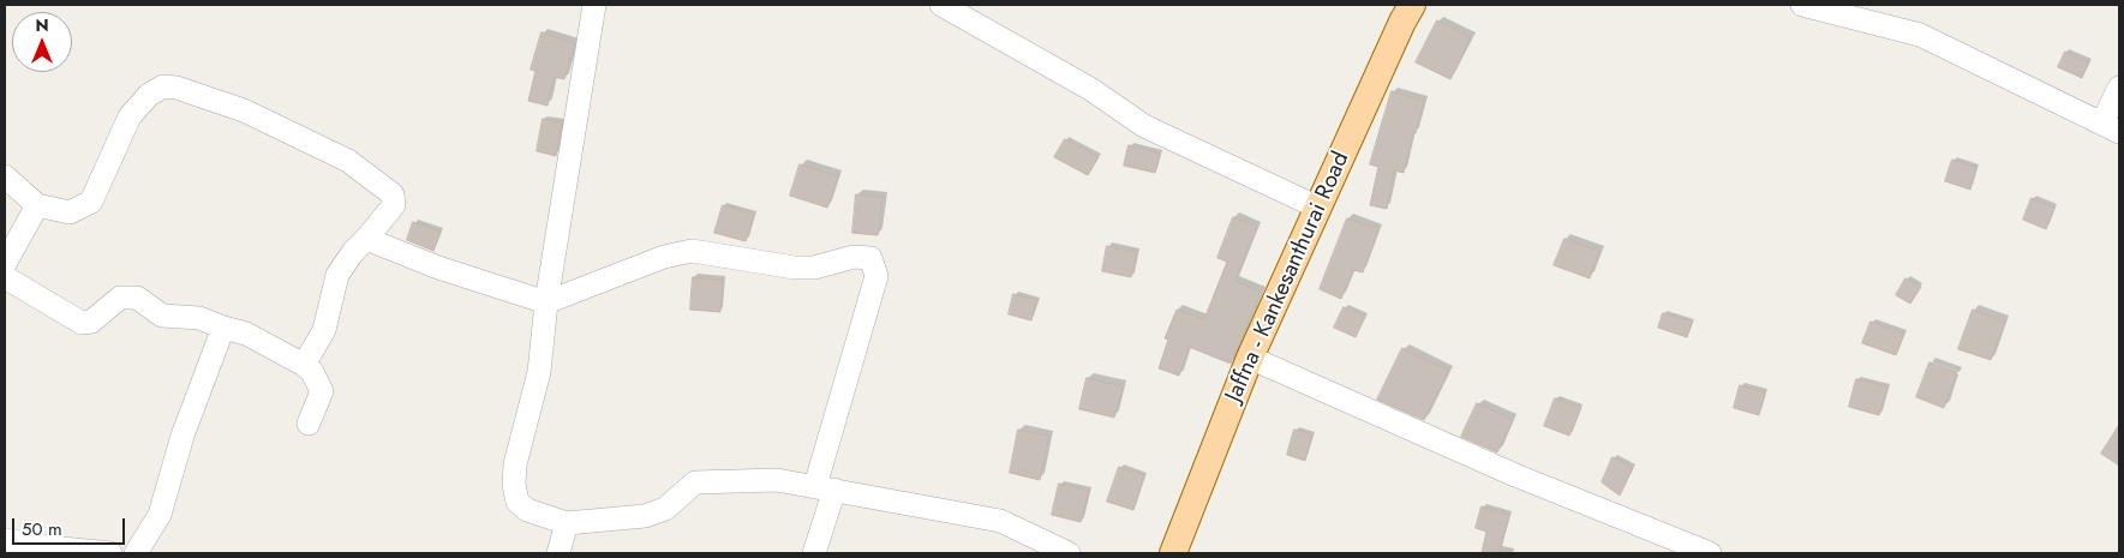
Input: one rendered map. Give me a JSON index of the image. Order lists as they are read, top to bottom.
{
  "streets": {
    "main road": ["Jaffna - Kankesanthurai Road"]
  },
  "scale_bar": "50 m",
  "north": "top"
}
